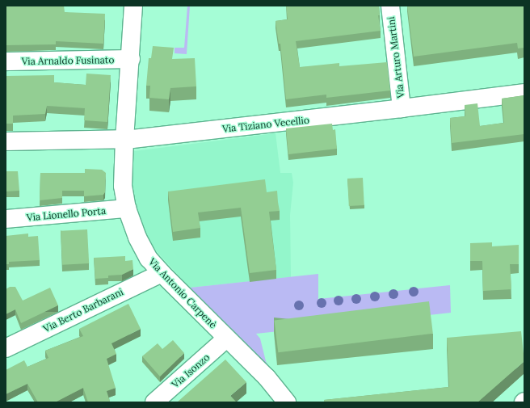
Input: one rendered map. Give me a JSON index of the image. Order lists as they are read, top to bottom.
{
  "streets": {
    "street": [
      "Via Arturo Martini",
      "Via Arnaldo Fusinato",
      "Via Tiziano Vecellio",
      "Via Lionello Porta",
      "Via Antonio Carpenè",
      "Via Berto Barbarani",
      "Via Isonzo"
    ]
  },
  "crossings": [
    ["Via Arturo Martini", "Via Tiziano Vecellio"],
    ["Via Arnaldo Fusinato", "Via Antonio Carpenè"],
    ["Via Tiziano Vecellio", "Via Antonio Carpenè"],
    ["Via Lionello Porta", "Via Antonio Carpenè"],
    ["Via Antonio Carpenè", "Via Berto Barbarani"],
    ["Via Antonio Carpenè", "Via Isonzo"]
  ]
}
